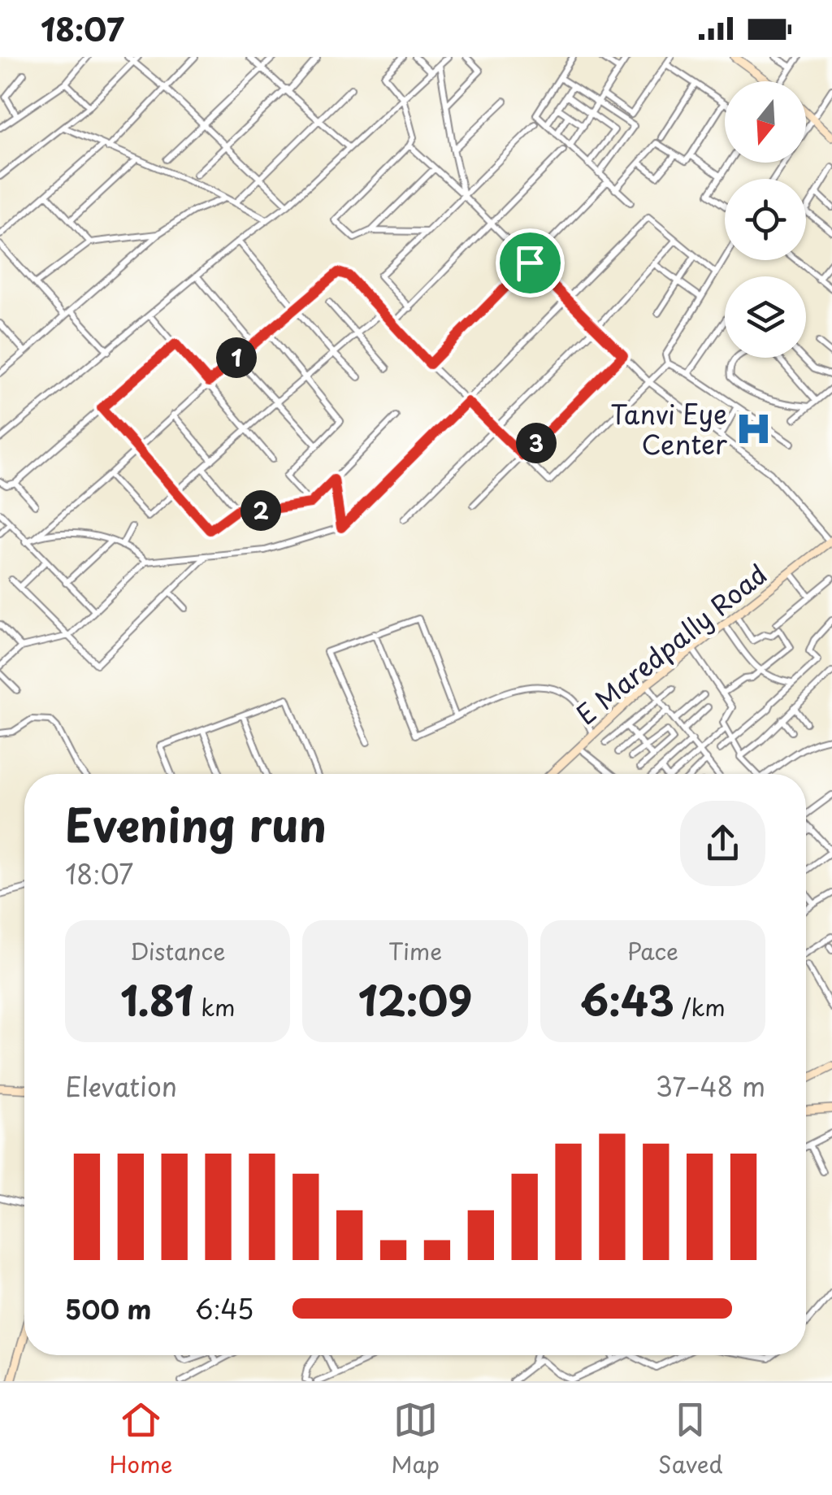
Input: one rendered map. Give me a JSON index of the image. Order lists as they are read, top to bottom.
{
  "streets": {
    "main road": ["E Maredpally Road"]
  },
  "places": {
    "hospital": ["Tanvi Eye Center"]
  },
  "north": "bottom",
  "page": {
    "status": "18:07",
    "pins": ["1", "3", "2"],
    "heading": ["Evening run", "18:07"],
    "stats": [
      ["Distance", "1.81 km"],
      ["Time", "12:09"],
      ["Pace", "6:43 /km"]
    ],
    "chart": ["Elevation", "37–48 m"],
    "list": [
      {
        "name": "500 m",
        "note": "6:45"
      }
    ],
    "tabs": ["Home", "Map", "Saved"]
  }
}
